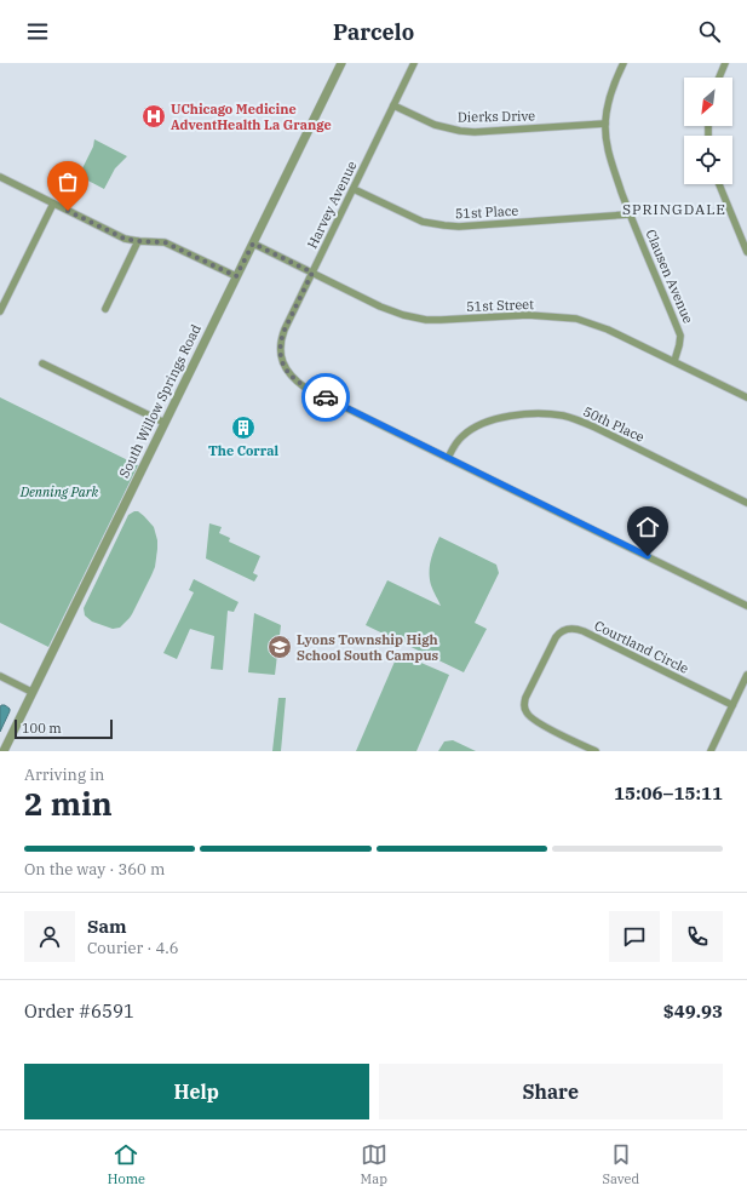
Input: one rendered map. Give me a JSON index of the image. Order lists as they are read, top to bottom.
{
  "streets": {
    "street": [
      "Dierks Drive",
      "Harvey Avenue",
      "51st Place",
      "Clausen Avenue",
      "51st Street",
      "South Willow Springs Road",
      "50th Place",
      "Courtland Circle"
    ]
  },
  "crossings": [
    ["Dierks Drive", "Harvey Avenue"],
    ["Dierks Drive", "Clausen Avenue"],
    ["Harvey Avenue", "51st Place"],
    ["Harvey Avenue", "51st Street"],
    ["Harvey Avenue", "50th Place"],
    ["51st Place", "Clausen Avenue"],
    ["Clausen Avenue", "51st Street"],
    ["51st Street", "South Willow Springs Road"]
  ],
  "districts": ["SPRINGDALE"],
  "parks": ["Denning Park"],
  "places": {
    "hospital": ["UChicago Medicine AdventHealth La Grange"],
    "building": ["The Corral"],
    "school or university": ["Lyons Township High School South Campus"]
  },
  "scale_bar": "100 m",
  "north": "bottom left",
  "page": {
    "header": "Parcelo",
    "scale": "100 m",
    "heading": ["2 min", "Arriving in", "15:06–15:11"],
    "panel": [
      "Sam",
      "Courier · 4.6",
      "Order #6591",
      "$49.93"
    ],
    "bar": "On the way · 360 m",
    "buttons": ["Help", "Share"],
    "tabs": ["Home", "Map", "Saved"]
  }
}
